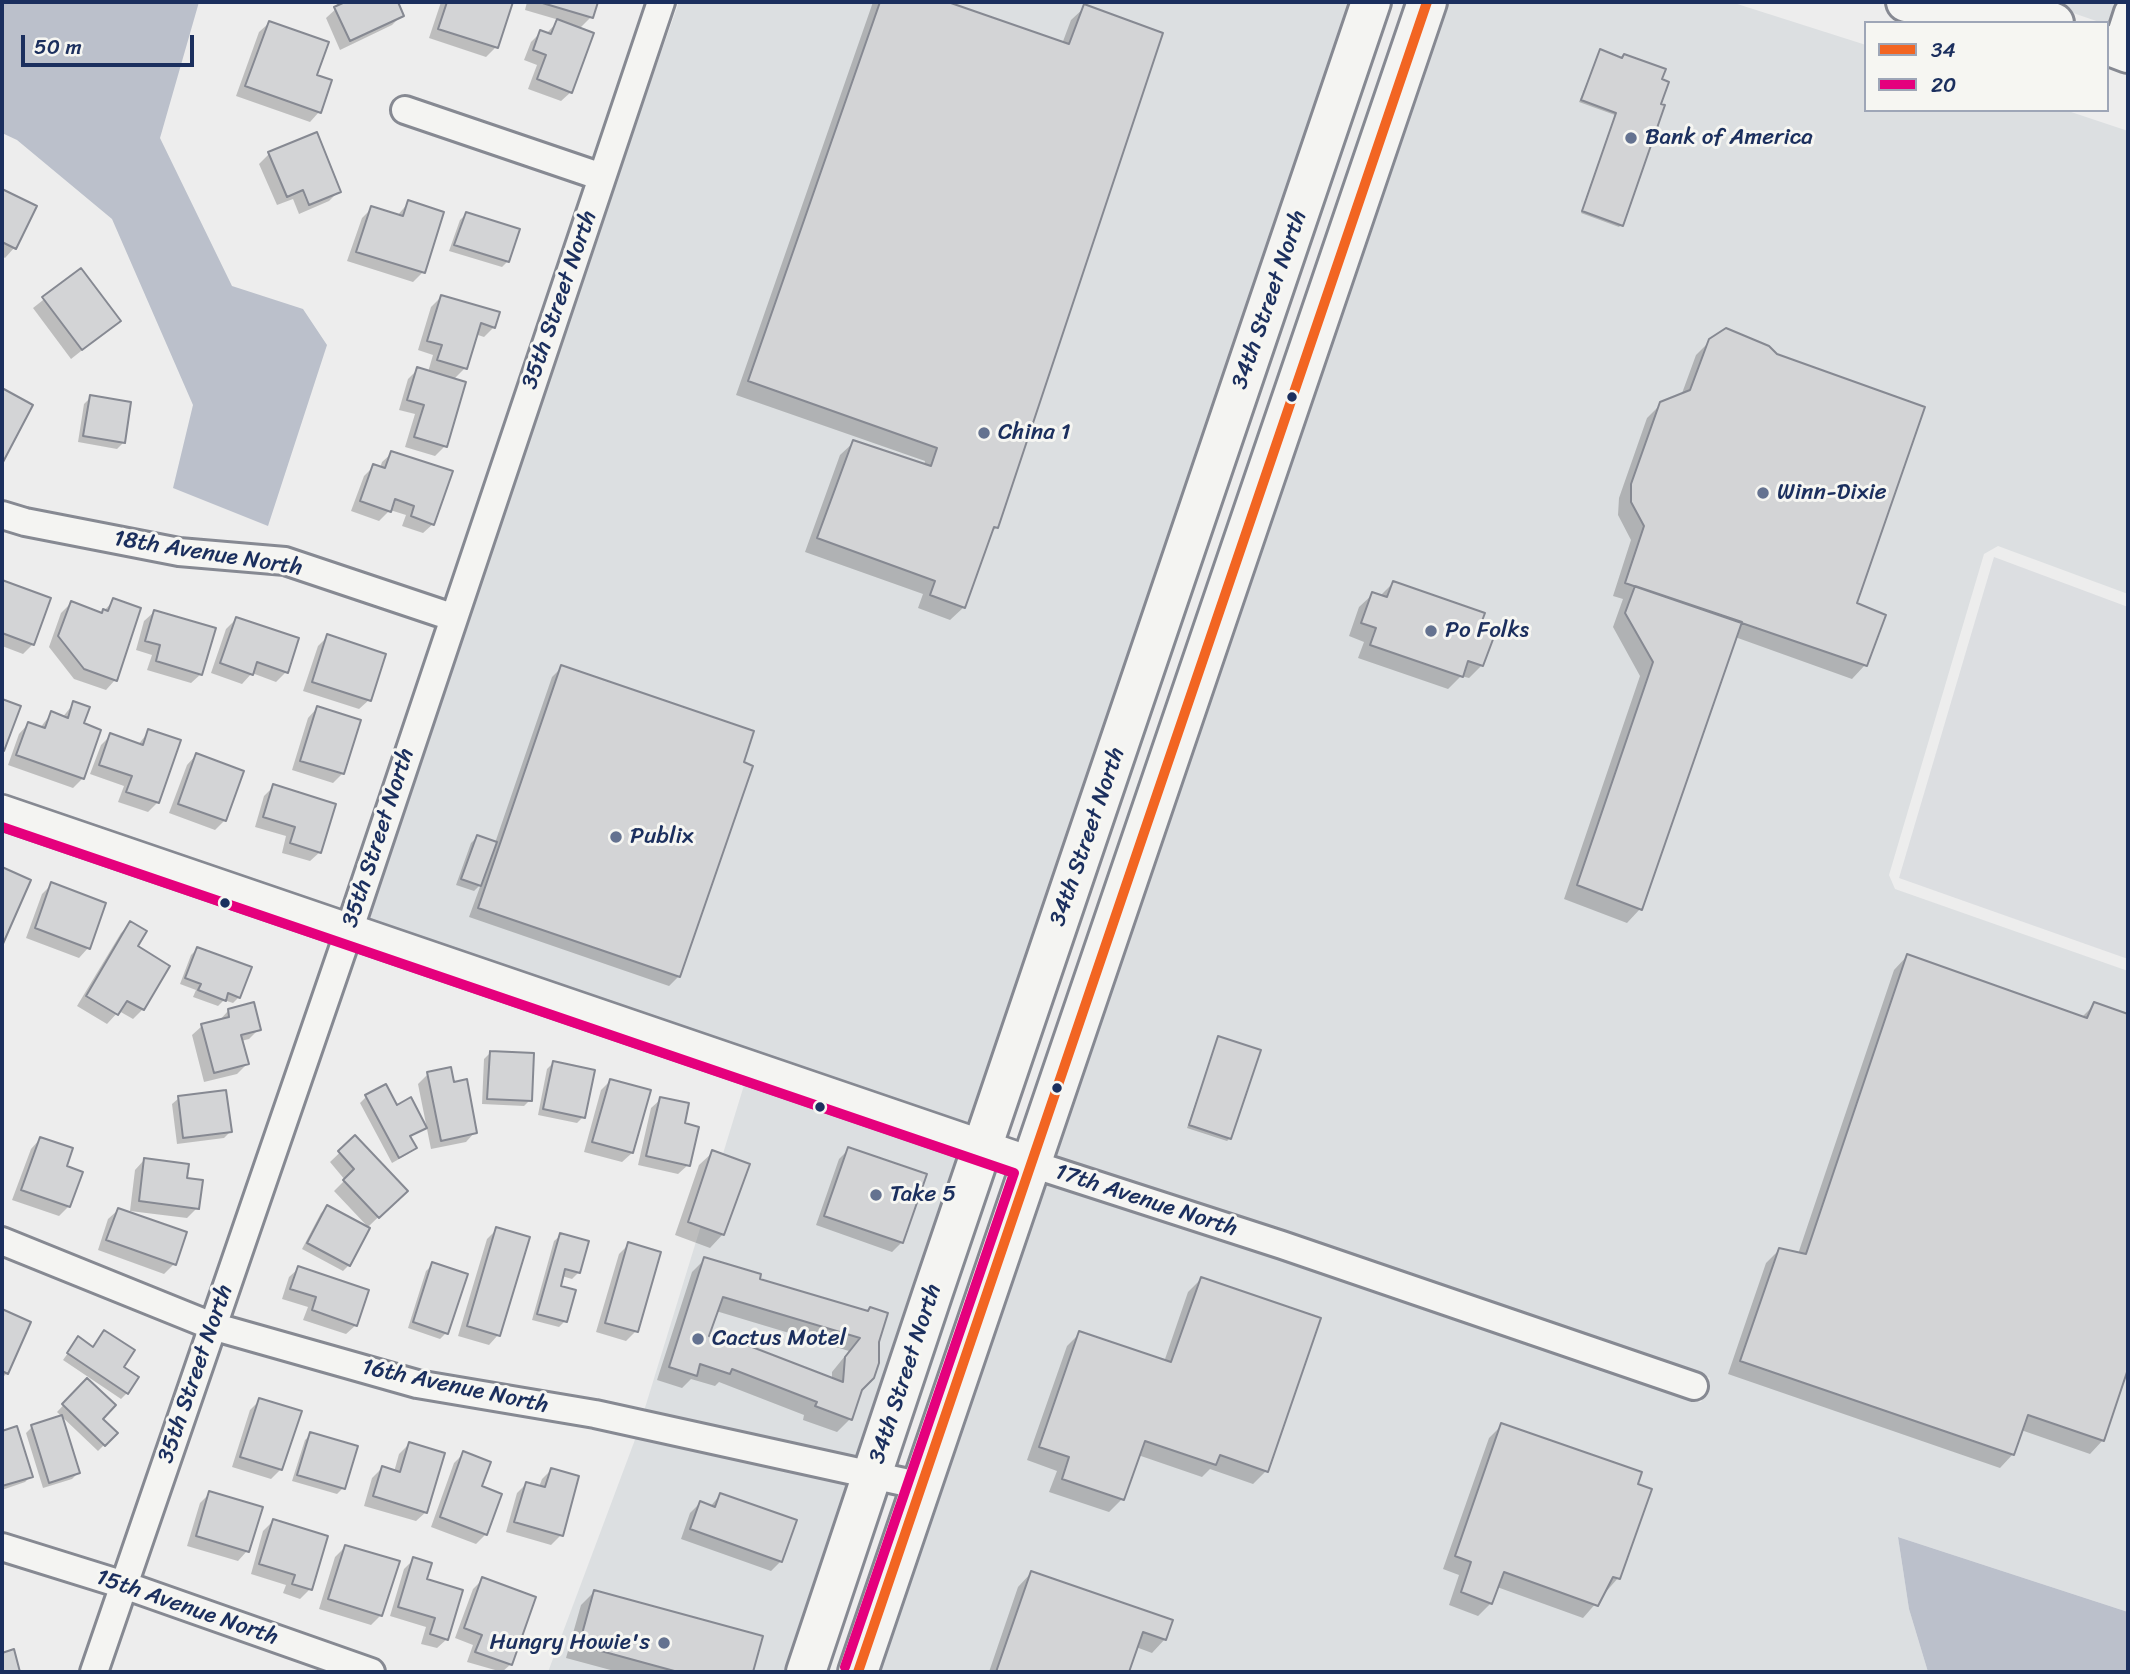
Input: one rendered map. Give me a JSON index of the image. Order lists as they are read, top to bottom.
{
  "streets": {
    "main road": ["34th Street North"],
    "street": [
      "35th Street North",
      "18th Avenue North",
      "17th Avenue North",
      "16th Avenue North",
      "15th Avenue North"
    ]
  },
  "crossings": [
    ["35th Street North", "18th Avenue North"],
    ["35th Street North", "17th Avenue North"],
    ["35th Street North", "16th Avenue North"],
    ["35th Street North", "15th Avenue North"],
    ["34th Street North", "17th Avenue North"],
    ["34th Street North", "16th Avenue North"]
  ],
  "places": [
    "Bank of America",
    "China 1",
    "Winn-Dixie",
    "Po Folks",
    "Publix",
    "Take 5",
    "Cactus Motel",
    "Hungry Howie's"
  ],
  "lines": ["transit line 34", "transit line 20"],
  "legend": ["34", "20"],
  "scale_bar": "50 m"
}
